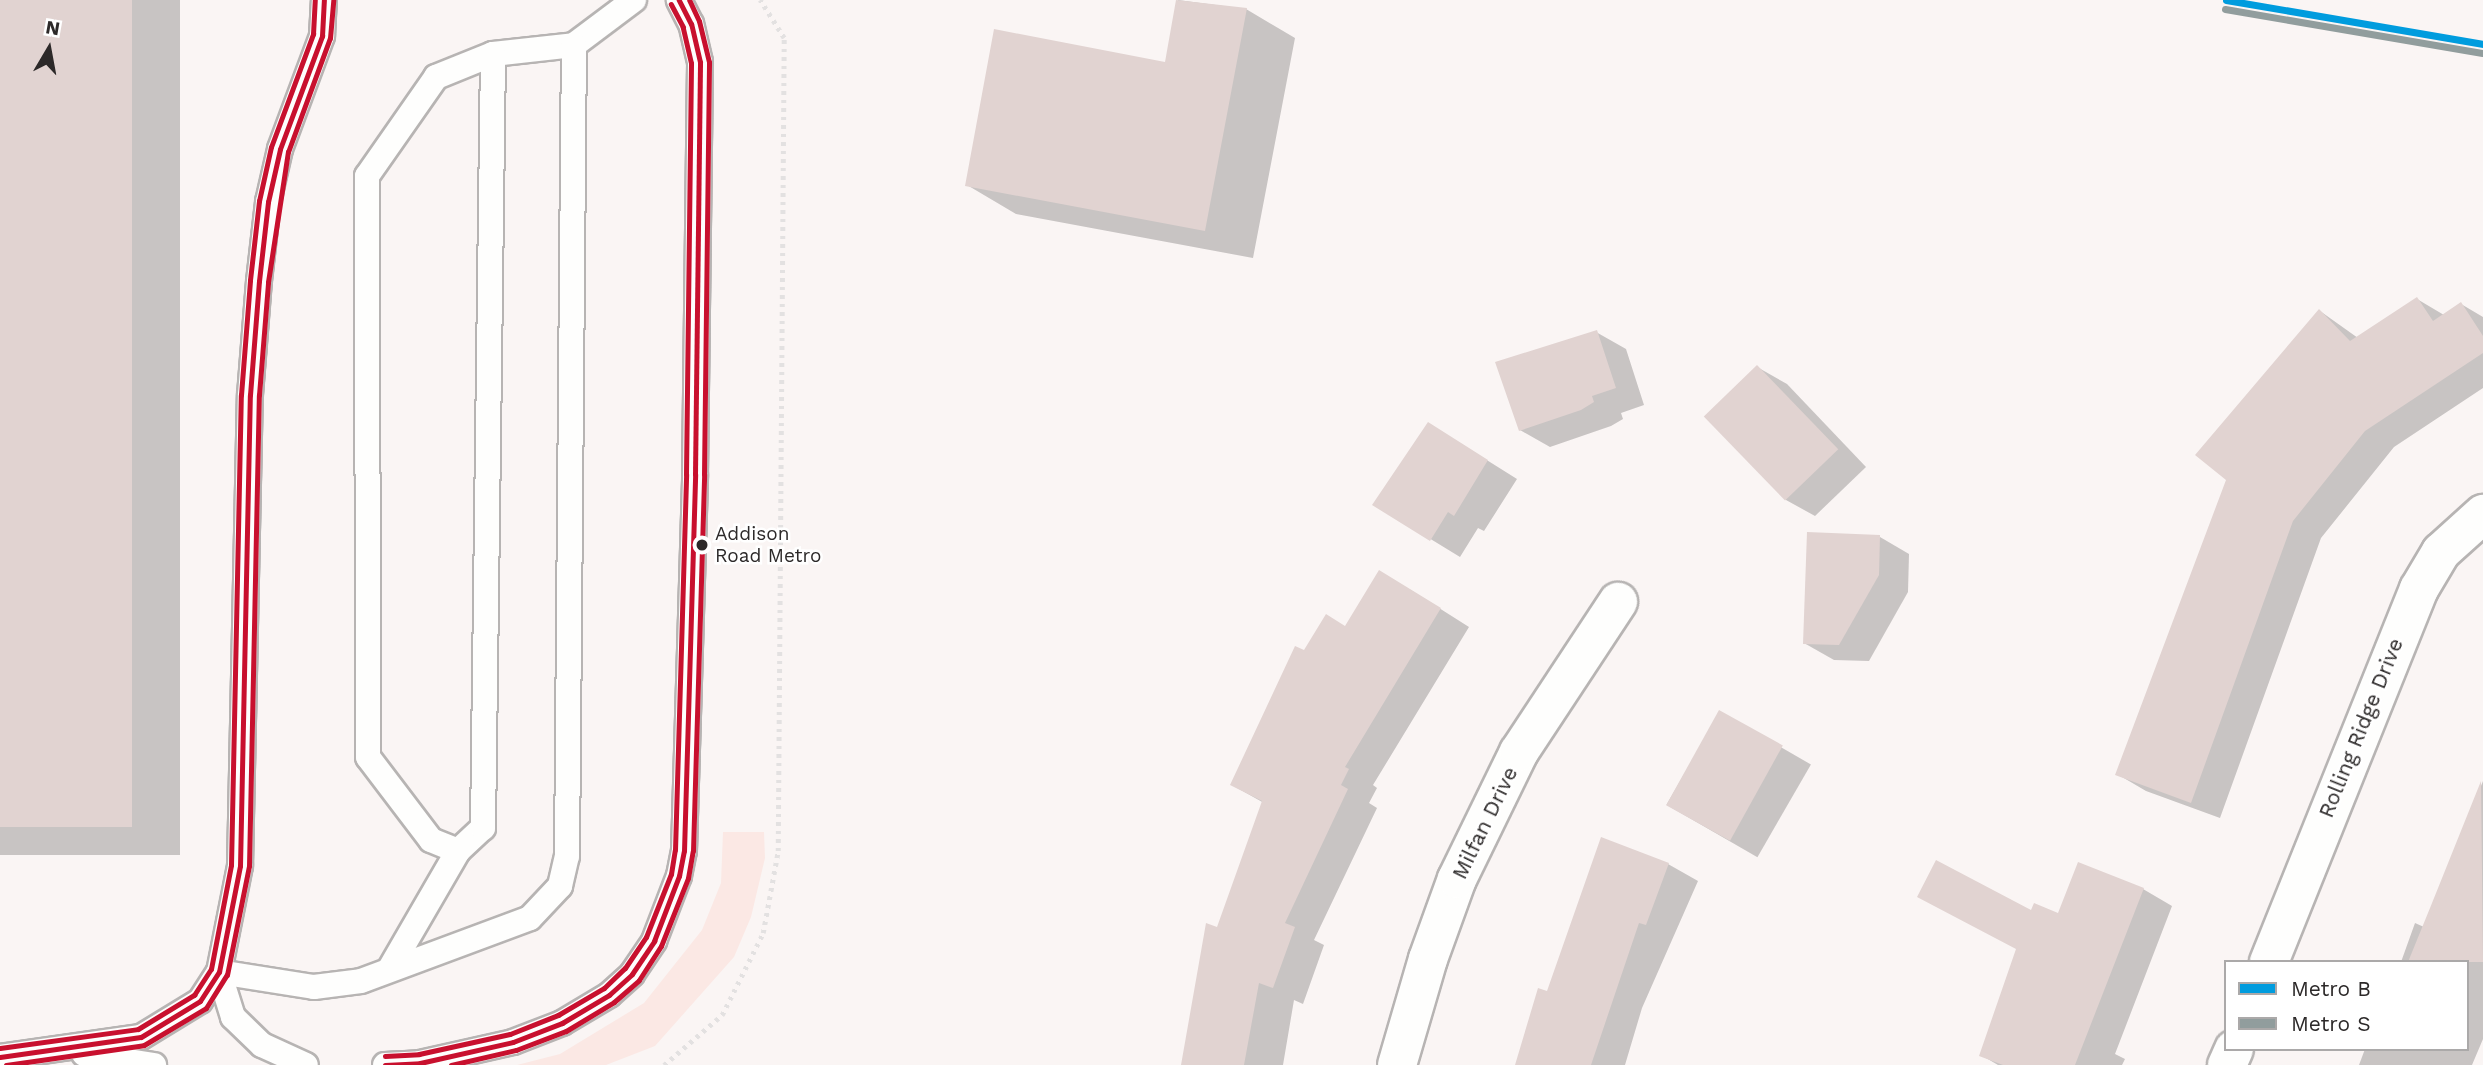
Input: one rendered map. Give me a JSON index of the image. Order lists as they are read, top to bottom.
{
  "streets": {
    "street": ["Rolling Ridge Drive", "Milfan Drive"]
  },
  "places": ["Addison Road Metro"],
  "lines": ["metro line B", "metro line S"],
  "legend": ["Metro B", "Metro S"],
  "north": "top"
}
